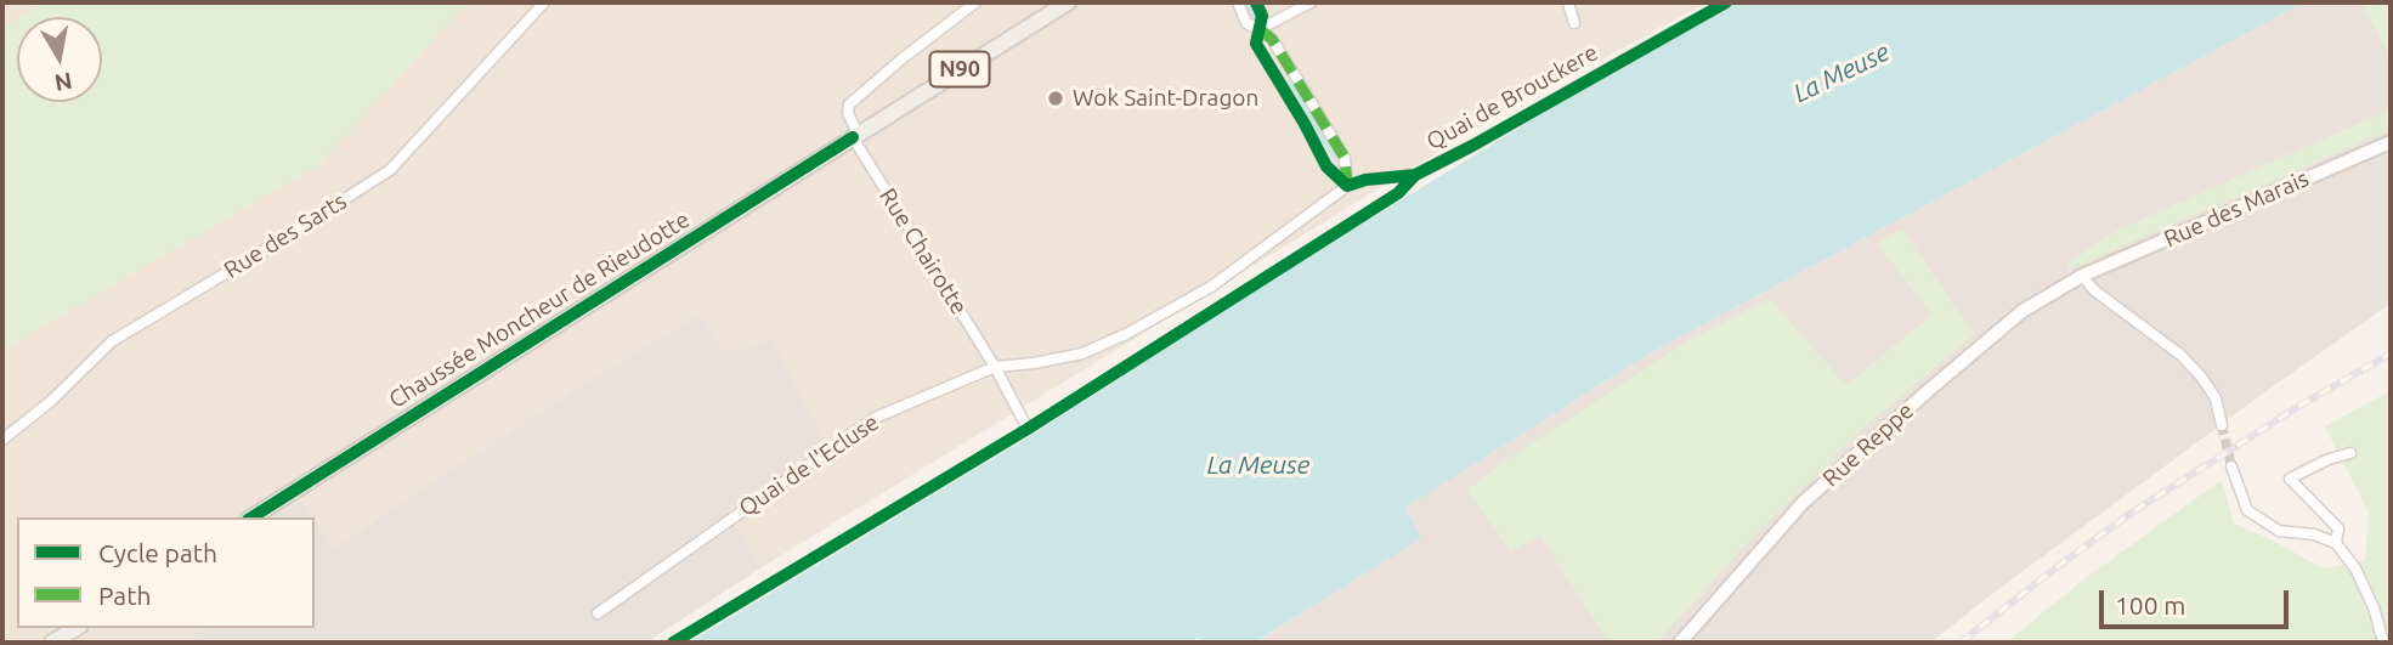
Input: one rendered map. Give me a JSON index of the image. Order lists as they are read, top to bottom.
{
  "streets": {
    "main road": [
      "N90",
      "Rue des Marais",
      "Chaussée Moncheur de Rieudotte",
      "Rue Reppe"
    ],
    "street": [
      "Quai de Brouckere",
      "Rue des Sarts",
      "Rue Chairotte",
      "Quai de l'Ecluse"
    ]
  },
  "crossings": [
    ["N90", "Rue Chairotte"],
    ["N90", "Chaussée Moncheur de Rieudotte"],
    ["Quai de Brouckere", "Quai de l'Ecluse"],
    ["Rue des Marais", "Rue Reppe"],
    ["Rue Chairotte", "Chaussée Moncheur de Rieudotte"],
    ["Rue Chairotte", "Quai de l'Ecluse"]
  ],
  "water": ["La Meuse"],
  "places": ["Wok Saint-Dragon"],
  "legend": ["Cycle path", "Path"],
  "scale_bar": "100 m",
  "north": "bottom"
}
